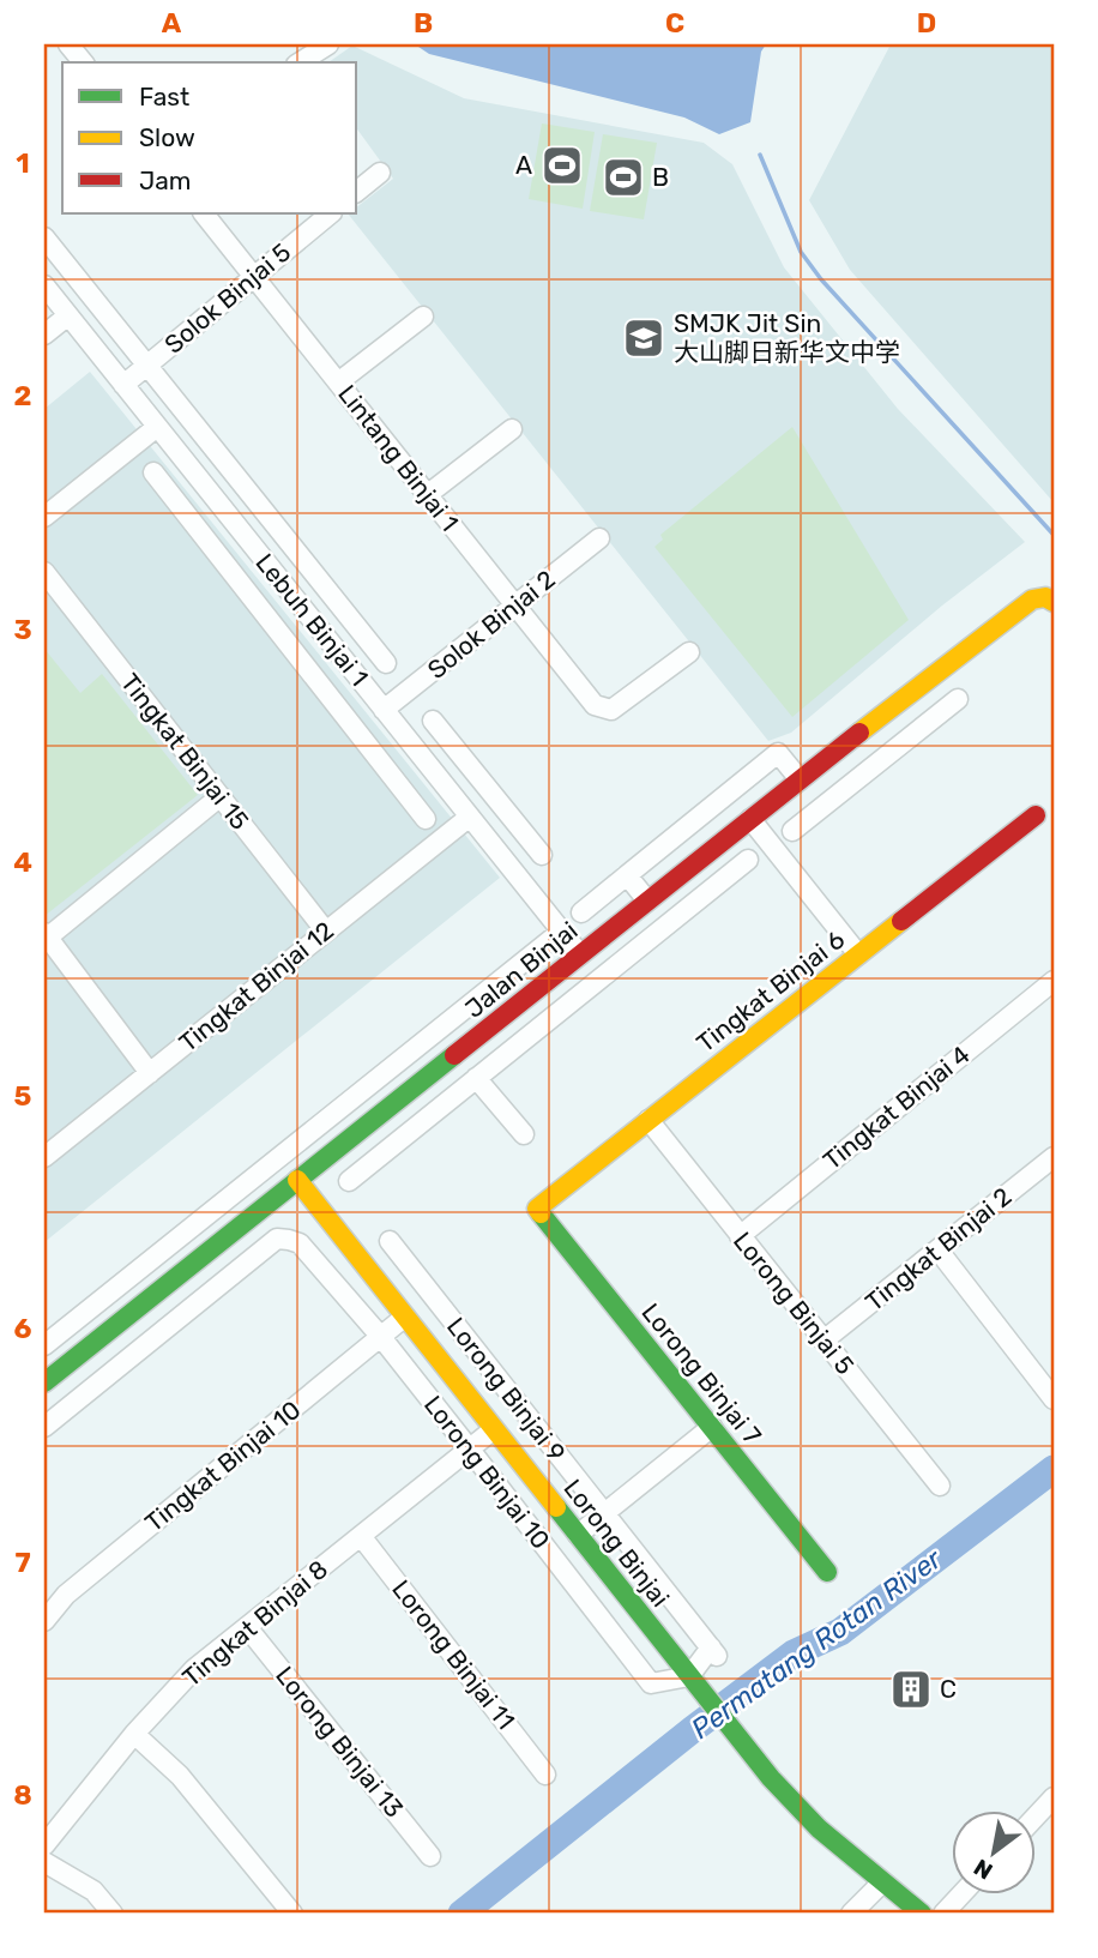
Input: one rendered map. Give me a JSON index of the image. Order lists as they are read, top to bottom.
{
  "streets": {
    "street": [
      "Solok Binjai 5",
      "Lintang Binjai 1",
      "Lebuh Binjai 1",
      "Solok Binjai 2",
      "Tingkat Binjai 15",
      "Jalan Binjai",
      "Tingkat Binjai 12",
      "Tingkat Binjai 6",
      "Tingkat Binjai 4",
      "Tingkat Binjai 2",
      "Lorong Binjai 5",
      "Lorong Binjai 7",
      "Lorong Binjai 9",
      "Tingkat Binjai 10",
      "Lorong Binjai 10",
      "Lorong Binjai",
      "Tingkat Binjai 8",
      "Lorong Binjai 11",
      "Lorong Binjai 13"
    ]
  },
  "crossings": [
    ["Solok Binjai 5", "Lintang Binjai 1"],
    ["Solok Binjai 5", "Lebuh Binjai 1"],
    ["Lintang Binjai 1", "Solok Binjai 2"],
    ["Lebuh Binjai 1", "Solok Binjai 2"],
    ["Lebuh Binjai 1", "Jalan Binjai"],
    ["Lebuh Binjai 1", "Tingkat Binjai 12"],
    ["Tingkat Binjai 15", "Tingkat Binjai 12"],
    ["Jalan Binjai", "Lorong Binjai"],
    ["Tingkat Binjai 6", "Lorong Binjai 5"],
    ["Tingkat Binjai 6", "Lorong Binjai 7"],
    ["Tingkat Binjai 4", "Lorong Binjai 5"],
    ["Tingkat Binjai 2", "Lorong Binjai 5"],
    ["Lorong Binjai 9", "Lorong Binjai 10"],
    ["Lorong Binjai 9", "Lorong Binjai"],
    ["Tingkat Binjai 10", "Lorong Binjai 10"],
    ["Tingkat Binjai 10", "Lorong Binjai"],
    ["Lorong Binjai 10", "Lorong Binjai"],
    ["Lorong Binjai 10", "Tingkat Binjai 8"],
    ["Lorong Binjai", "Tingkat Binjai 8"],
    ["Tingkat Binjai 8", "Lorong Binjai 11"],
    ["Tingkat Binjai 8", "Lorong Binjai 13"]
  ],
  "water": ["Permatang Rotan River"],
  "places": {
    "sports": ["A", "B"],
    "school or university": ["SMJK Jit Sin 大山脚日新华文中学"],
    "building": ["C"]
  },
  "legend": ["Fast", "Slow", "Jam"],
  "north": "bottom left",
  "grid": {
    "columns": [
      "A",
      "B",
      "C",
      "D"
    ],
    "rows": [
      "1",
      "2",
      "3",
      "4",
      "5",
      "6",
      "7",
      "8"
    ]
  }
}
